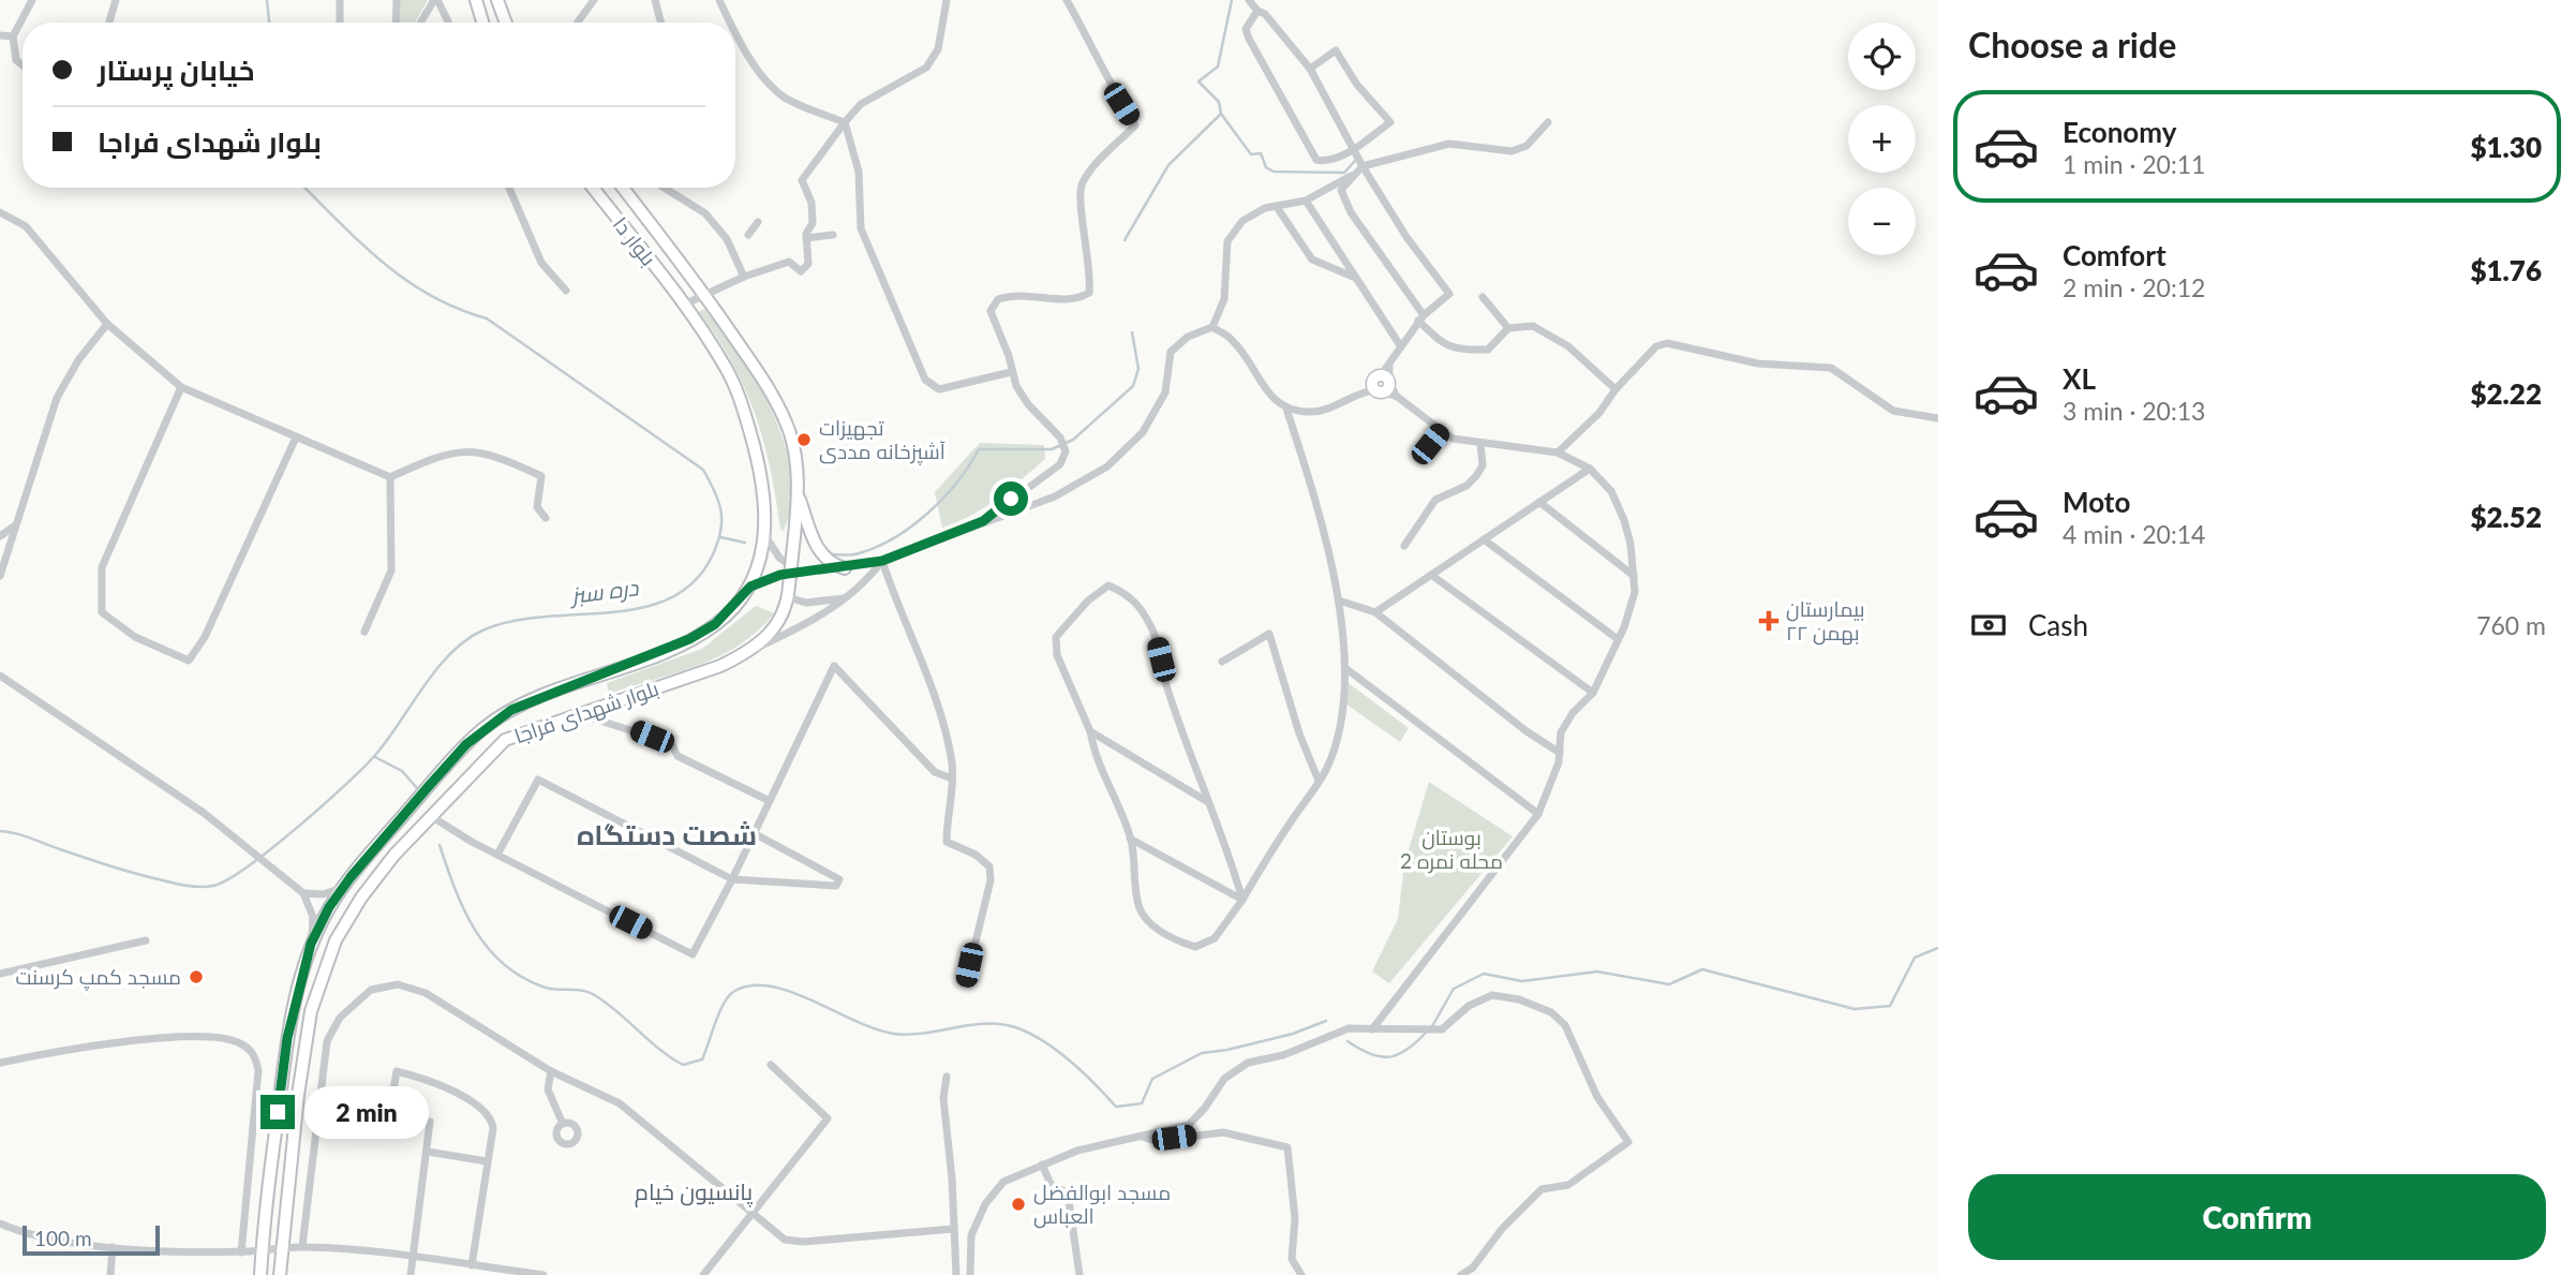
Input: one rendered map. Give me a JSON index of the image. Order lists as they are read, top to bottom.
{
  "streets": {
    "main road": ["بلوار دا", "بلوار شهدای فراجا"]
  },
  "crossings": [
    ["بلوار دا", "بلوار شهدای فراجا"]
  ],
  "districts": ["شصت دستگاه", "پانسیون خیام"],
  "water": ["دره سبز"],
  "parks": ["بوستان محله نمره 2"],
  "places": {
    "other": ["تجهیزات آشپزخانه مددی", "مسجد کمپ کرسنت", "مسجد ابوالفضل العباس"],
    "health": ["بیمارستان ۲۲ بهمن"]
  },
  "scale_bar": "100 m",
  "page": {
    "heading": "Choose a ride",
    "map_buttons": ["+", "−"],
    "banner": ["خیابان پرستار", "بلوار شهدای فراجا"],
    "list": [
      {
        "name": "Economy",
        "note": "1 min · 20:11",
        "value": "$1.30"
      },
      {
        "name": "Comfort",
        "note": "2 min · 20:12",
        "value": "$1.76"
      },
      {
        "name": "XL",
        "note": "3 min · 20:13",
        "value": "$2.22"
      },
      {
        "name": "Moto",
        "note": "4 min · 20:14",
        "value": "$2.52"
      }
    ],
    "pay": ["Cash", "760 m"],
    "bubble": "2 min",
    "buttons": "Confirm",
    "scale": "100 m"
  }
}
